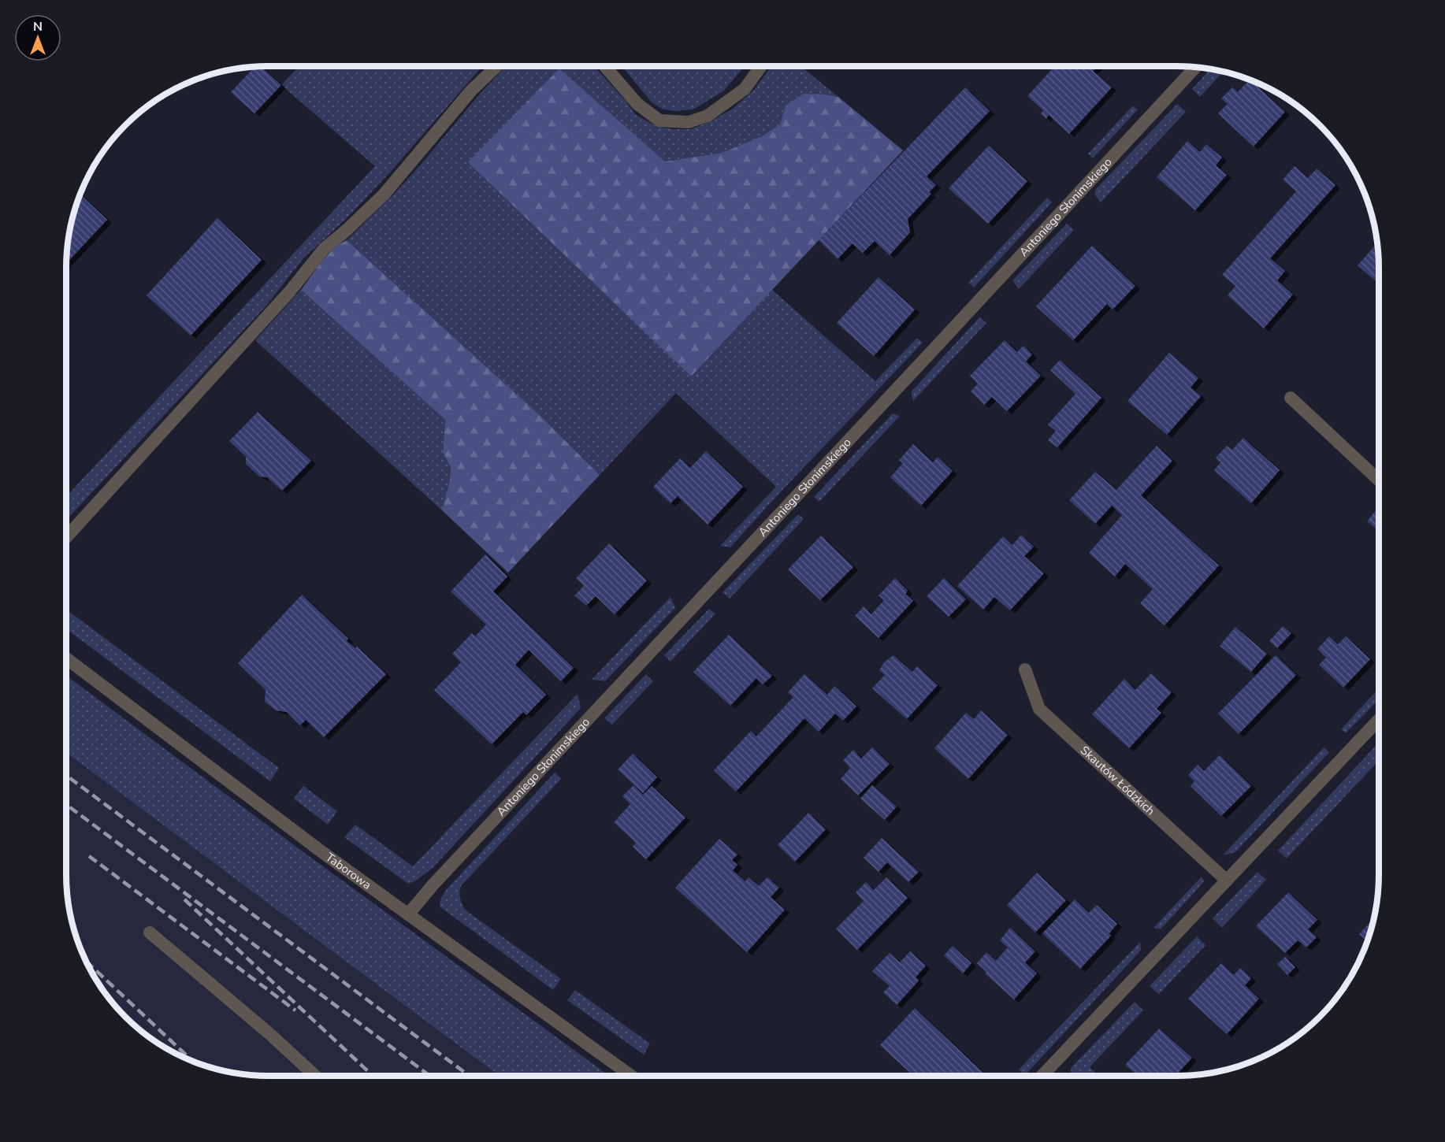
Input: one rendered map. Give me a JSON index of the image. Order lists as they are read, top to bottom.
{
  "streets": {
    "street": ["Antoniego Słonimskiego", "Skautów Łódzkich", "Taborowa"]
  },
  "crossings": [
    ["Antoniego Słonimskiego", "Taborowa"]
  ],
  "north": "top"
}
